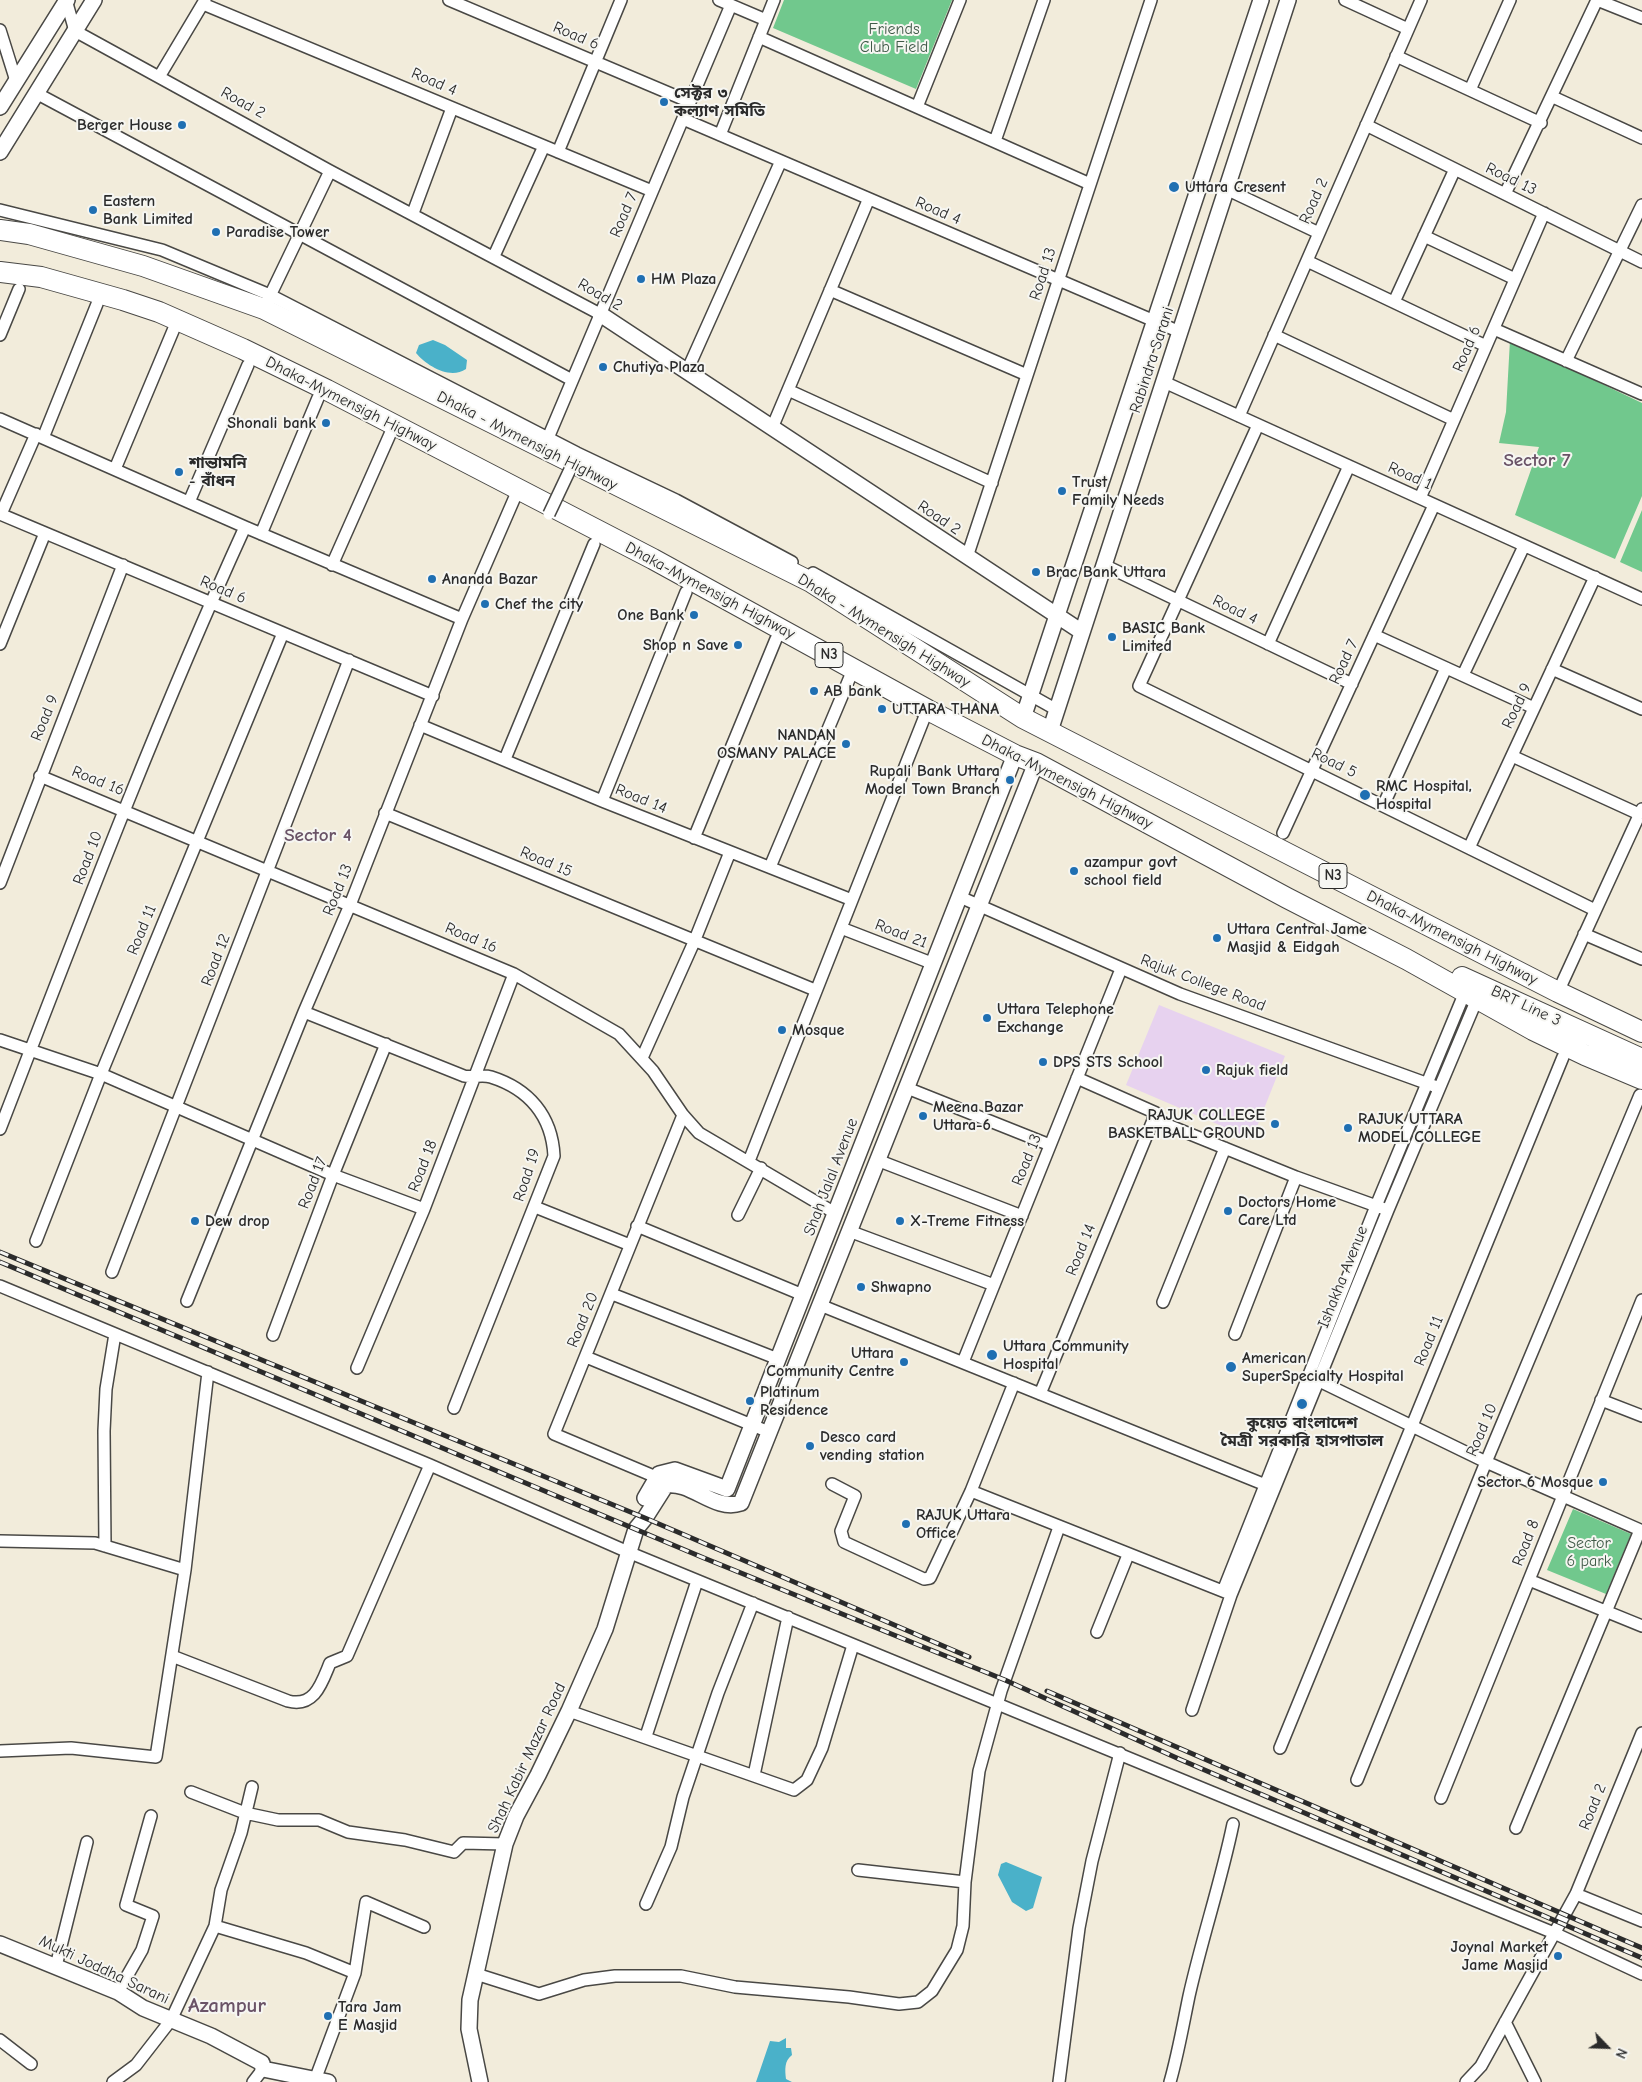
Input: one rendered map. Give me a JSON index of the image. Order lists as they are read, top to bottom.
{
  "streets": {
    "highway": [
      "Dhaka-Mymensigh Highway",
      "Dhaka - Mymensigh Highway",
      "N3",
      "BRT Line 3"
    ],
    "street": [
      "Road 6",
      "Road 4",
      "Road 2",
      "Road 13",
      "Road 7",
      "Rabindra Sarani",
      "Road 1",
      "Road 9",
      "Road 5",
      "Road 16",
      "Road 14",
      "Road 10",
      "Road 15",
      "Road 11",
      "Road 21",
      "Road 12",
      "Rajuk College Road",
      "Road 18",
      "Road 19",
      "Shah Jalal Avenue",
      "Road 17",
      "Ishakha Avenue",
      "Road 20",
      "Road 8",
      "Shah Kabir Mazar Road",
      "Mukti Joddha Sarani"
    ]
  },
  "crossings": [
    ["Road 6", "Road 13"],
    ["Road 6", "Road 7"],
    ["Road 6", "Road 1"],
    ["Road 6", "Road 9"],
    ["Road 6", "Road 10"],
    ["Road 6", "Road 11"],
    ["Road 6", "Road 12"],
    ["Road 4", "Road 13"],
    ["Road 4", "Road 7"],
    ["Road 4", "Rabindra Sarani"],
    ["Road 4", "Road 5"],
    ["Road 2", "Road 13"],
    ["Road 2", "Road 7"],
    ["Road 2", "Rabindra Sarani"],
    ["Road 2", "Road 1"],
    ["Road 13", "Dhaka-Mymensigh Highway"],
    ["Road 13", "Road 16"],
    ["Road 13", "Road 14"],
    ["Road 13", "Road 15"],
    ["Road 13", "Rajuk College Road"],
    ["Road 13", "Road 19"],
    ["Road 7", "Road 1"],
    ["Road 7", "Road 5"],
    ["Rabindra Sarani", "Dhaka-Mymensigh Highway"],
    ["Rabindra Sarani", "Dhaka - Mymensigh Highway"],
    ["Rabindra Sarani", "Road 1"],
    ["Dhaka-Mymensigh Highway", "Dhaka - Mymensigh Highway"],
    ["Dhaka-Mymensigh Highway", "Road 10"],
    ["Dhaka-Mymensigh Highway", "BRT Line 3"],
    ["Dhaka-Mymensigh Highway", "Shah Jalal Avenue"],
    ["Dhaka-Mymensigh Highway", "Ishakha Avenue"],
    ["Road 1", "Road 9"],
    ["Road 9", "Road 5"],
    ["Road 9", "Road 16"],
    ["Road 16", "Road 10"],
    ["Road 16", "Road 11"],
    ["Road 16", "Road 21"],
    ["Road 16", "Road 12"],
    ["Road 16", "Road 18"],
    ["Road 16", "Shah Jalal Avenue"],
    ["Road 16", "Road 20"],
    ["Road 14", "Road 21"],
    ["Road 15", "Road 21"],
    ["Road 21", "Shah Jalal Avenue"],
    ["Rajuk College Road", "Shah Jalal Avenue"],
    ["Rajuk College Road", "Ishakha Avenue"],
    ["Road 18", "Road 19"],
    ["Road 19", "Road 17"],
    ["Shah Jalal Avenue", "Road 20"]
  ],
  "districts": ["Sector 7", "Sector 4", "Azampur"],
  "parks": ["Friends Club Field", "Sector 6 park"],
  "places": [
    "সেক্টর ৩ কল্যাণ সমিতি",
    "Berger House",
    "Uttara Cresent",
    "Eastern Bank Limited",
    "Paradise Tower",
    "HM Plaza",
    "Chutiya Plaza",
    "Shonali bank",
    "শান্তামনি - বাঁধন",
    "Trust Family Needs",
    "Brac Bank Uttara",
    "Ananda Bazar",
    "Chef the city",
    "One Bank",
    "BASIC Bank Limited",
    "Shop n Save",
    "AB bank",
    "UTTARA THANA",
    "NANDAN OSMANY PALACE",
    "Rupali Bank Uttara Model Town Branch",
    "RMC Hospital, Hospital",
    "azampur govt school field",
    "Uttara Central Jame Masjid & Eidgah",
    "Uttara Telephone Exchange",
    "Mosque",
    "DPS STS School",
    "Rajuk field",
    "Meena Bazar Uttara-6",
    "RAJUK COLLEGE BASKETBALL GROUND",
    "RAJUK UTTARA MODEL COLLEGE",
    "Doctors Home Care Ltd",
    "Dew drop",
    "X-Treme Fitness",
    "Shwapno",
    "Uttara Community Hospital",
    "Uttara Community Centre",
    "American SuperSpecialty Hospital",
    "Platinum Residence",
    "কুয়েত বাংলাদেশ মৈত্রী সরকারি হাসপাতাল",
    "Desco card vending station",
    "Sector 6 Mosque",
    "RAJUK Uttara Office",
    "Joynal Market Jame Masjid",
    "Tara Jam E Masjid"
  ],
  "north": "bottom right"
}
